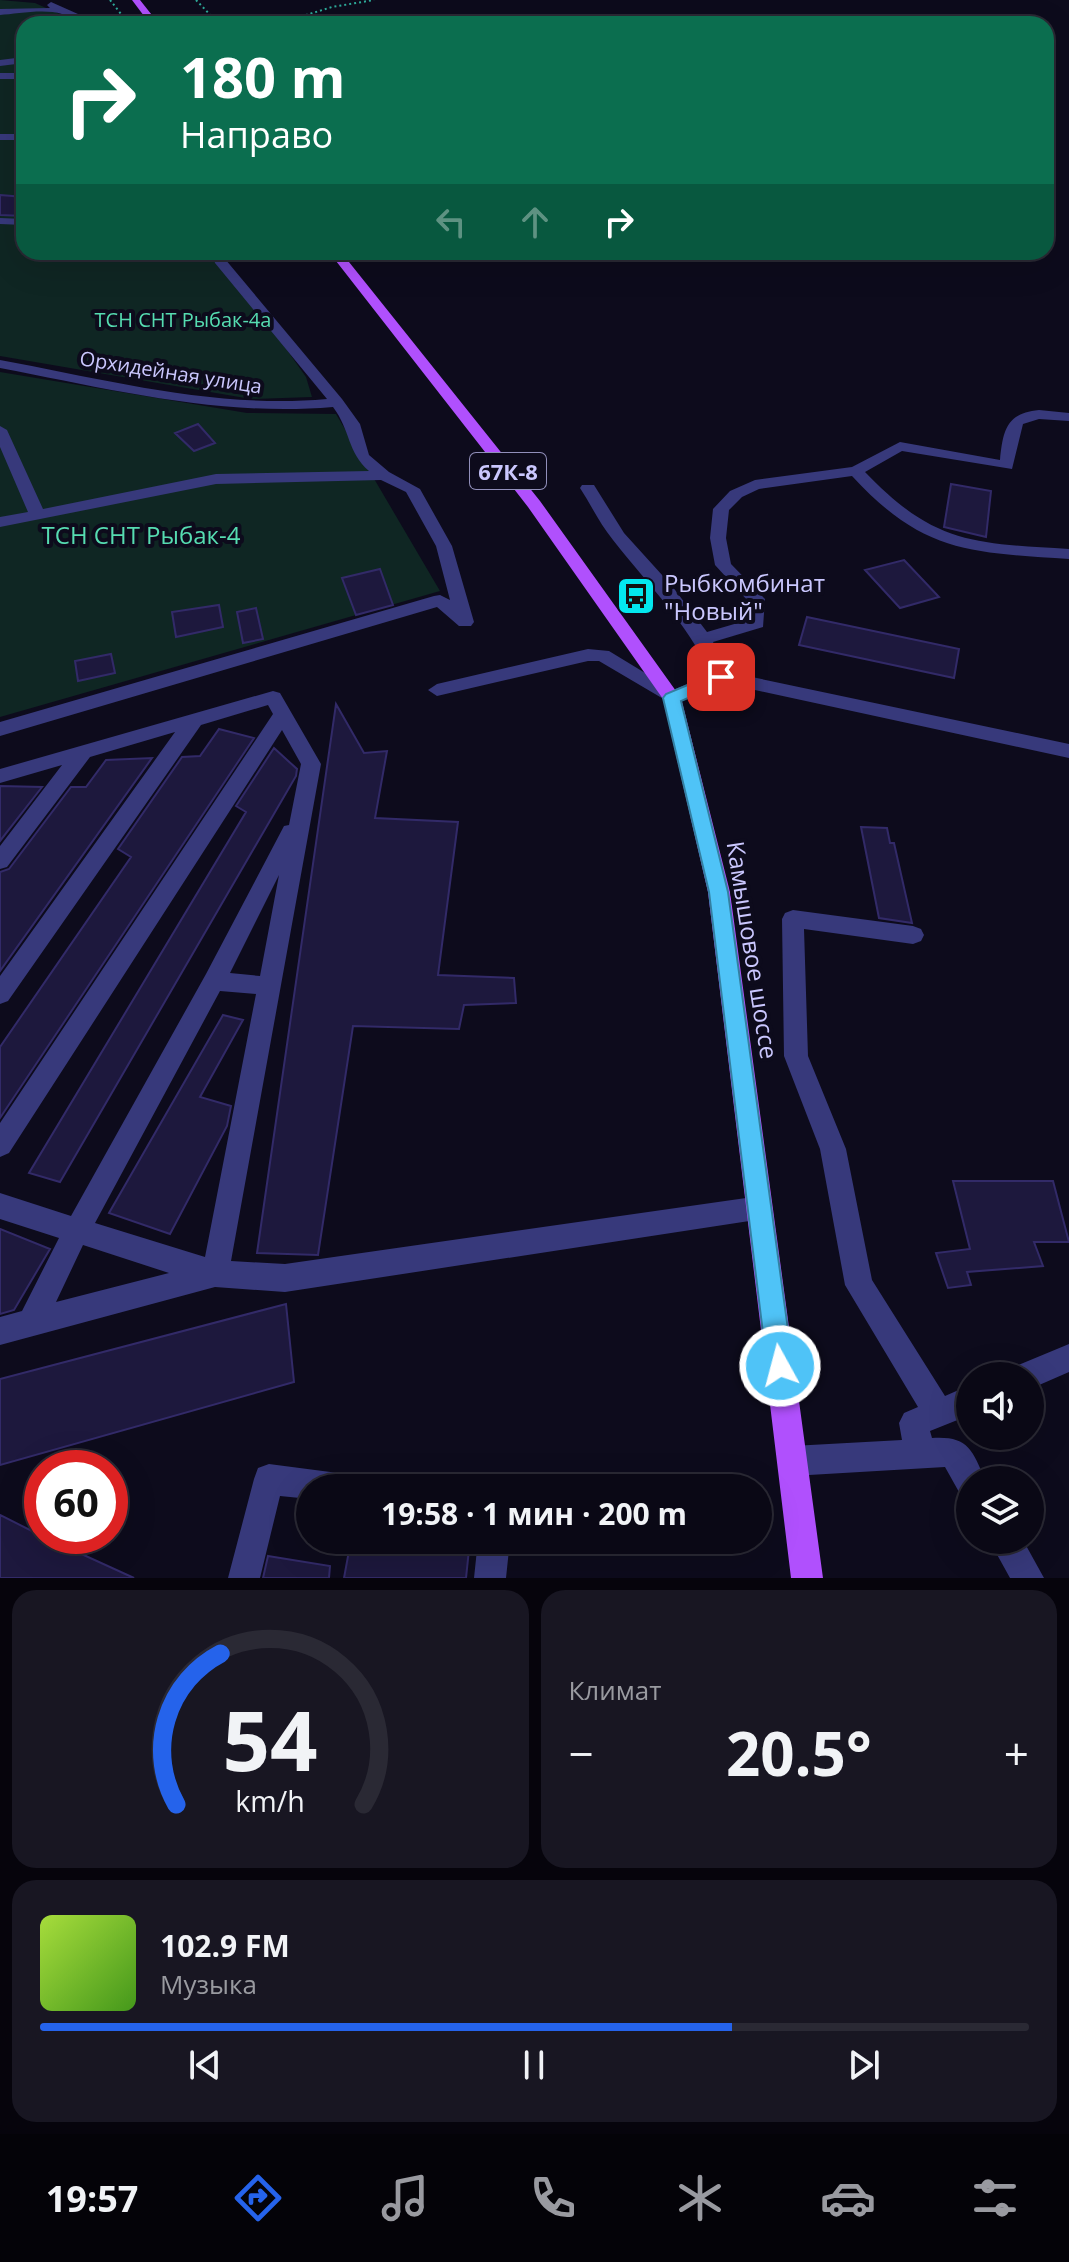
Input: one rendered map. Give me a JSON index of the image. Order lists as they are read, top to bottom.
{
  "streets": {
    "main road": ["67К-8", "Камышовое шоссе"],
    "street": ["Орхидейная улица"]
  },
  "parks": ["ТСН СНТ Рыбак-4а", "ТСН СНТ Рыбак-4"],
  "places": {
    "bus stop": ["Рыбкомбинат \"Новый\""]
  },
  "page": {
    "turn": ["180 m", "Направо"],
    "limit": "60",
    "trip": "19:58 · 1 мин · 200 m",
    "tile": "Климат",
    "heat": ["−", "20.5°", "+"],
    "song": ["102.9 FM", "Музыка"],
    "tabs": "19:57",
    "gauge": ["54", "km/h"]
  }
}
